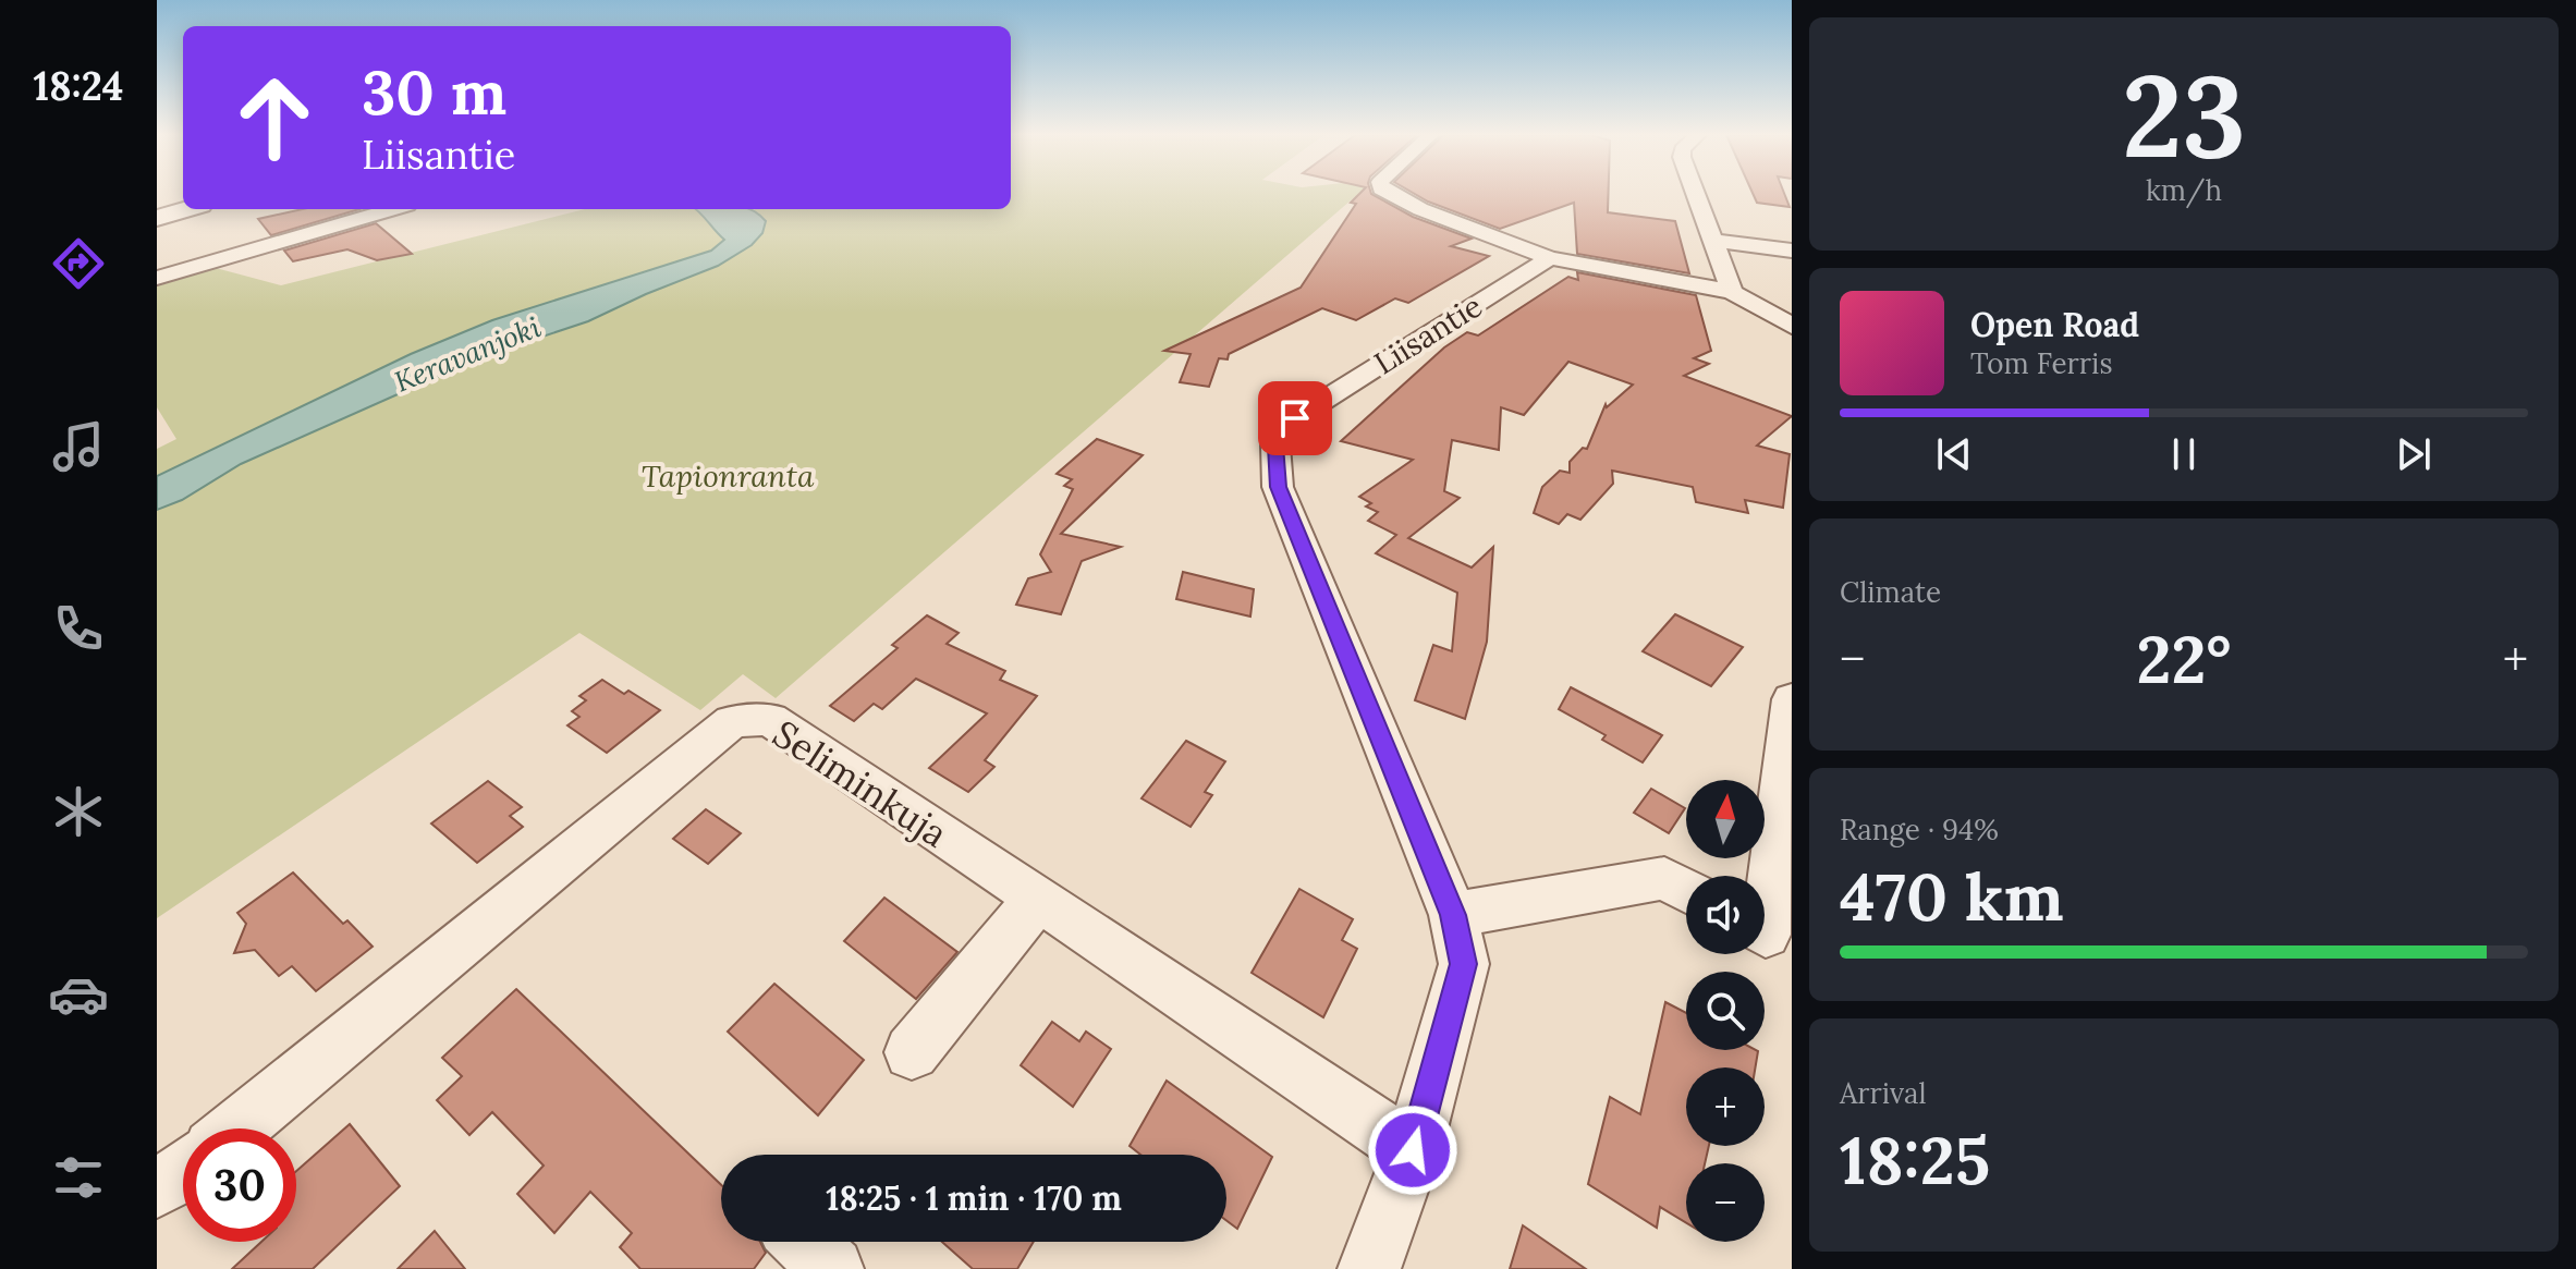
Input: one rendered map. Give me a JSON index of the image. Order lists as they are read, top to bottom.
{
  "streets": {
    "street": ["Liisantie", "Seliminkuja"]
  },
  "crossings": [
    ["Liisantie", "Seliminkuja"]
  ],
  "water": ["Keravanjoki"],
  "parks": ["Tapionranta"],
  "north": "top",
  "page": {
    "tabs": "18:24",
    "tile": [
      ["23", "km/h"],
      "Climate",
      ["Range · 94%", "470 km"],
      ["Arrival", "18:25"]
    ],
    "turn": ["30 m", "Liisantie"],
    "song": ["Open Road", "Tom Ferris"],
    "heat": ["−", "22°", "+"],
    "map_buttons": ["+", "−"],
    "limit": "30",
    "trip": "18:25 · 1 min · 170 m"
  }
}
